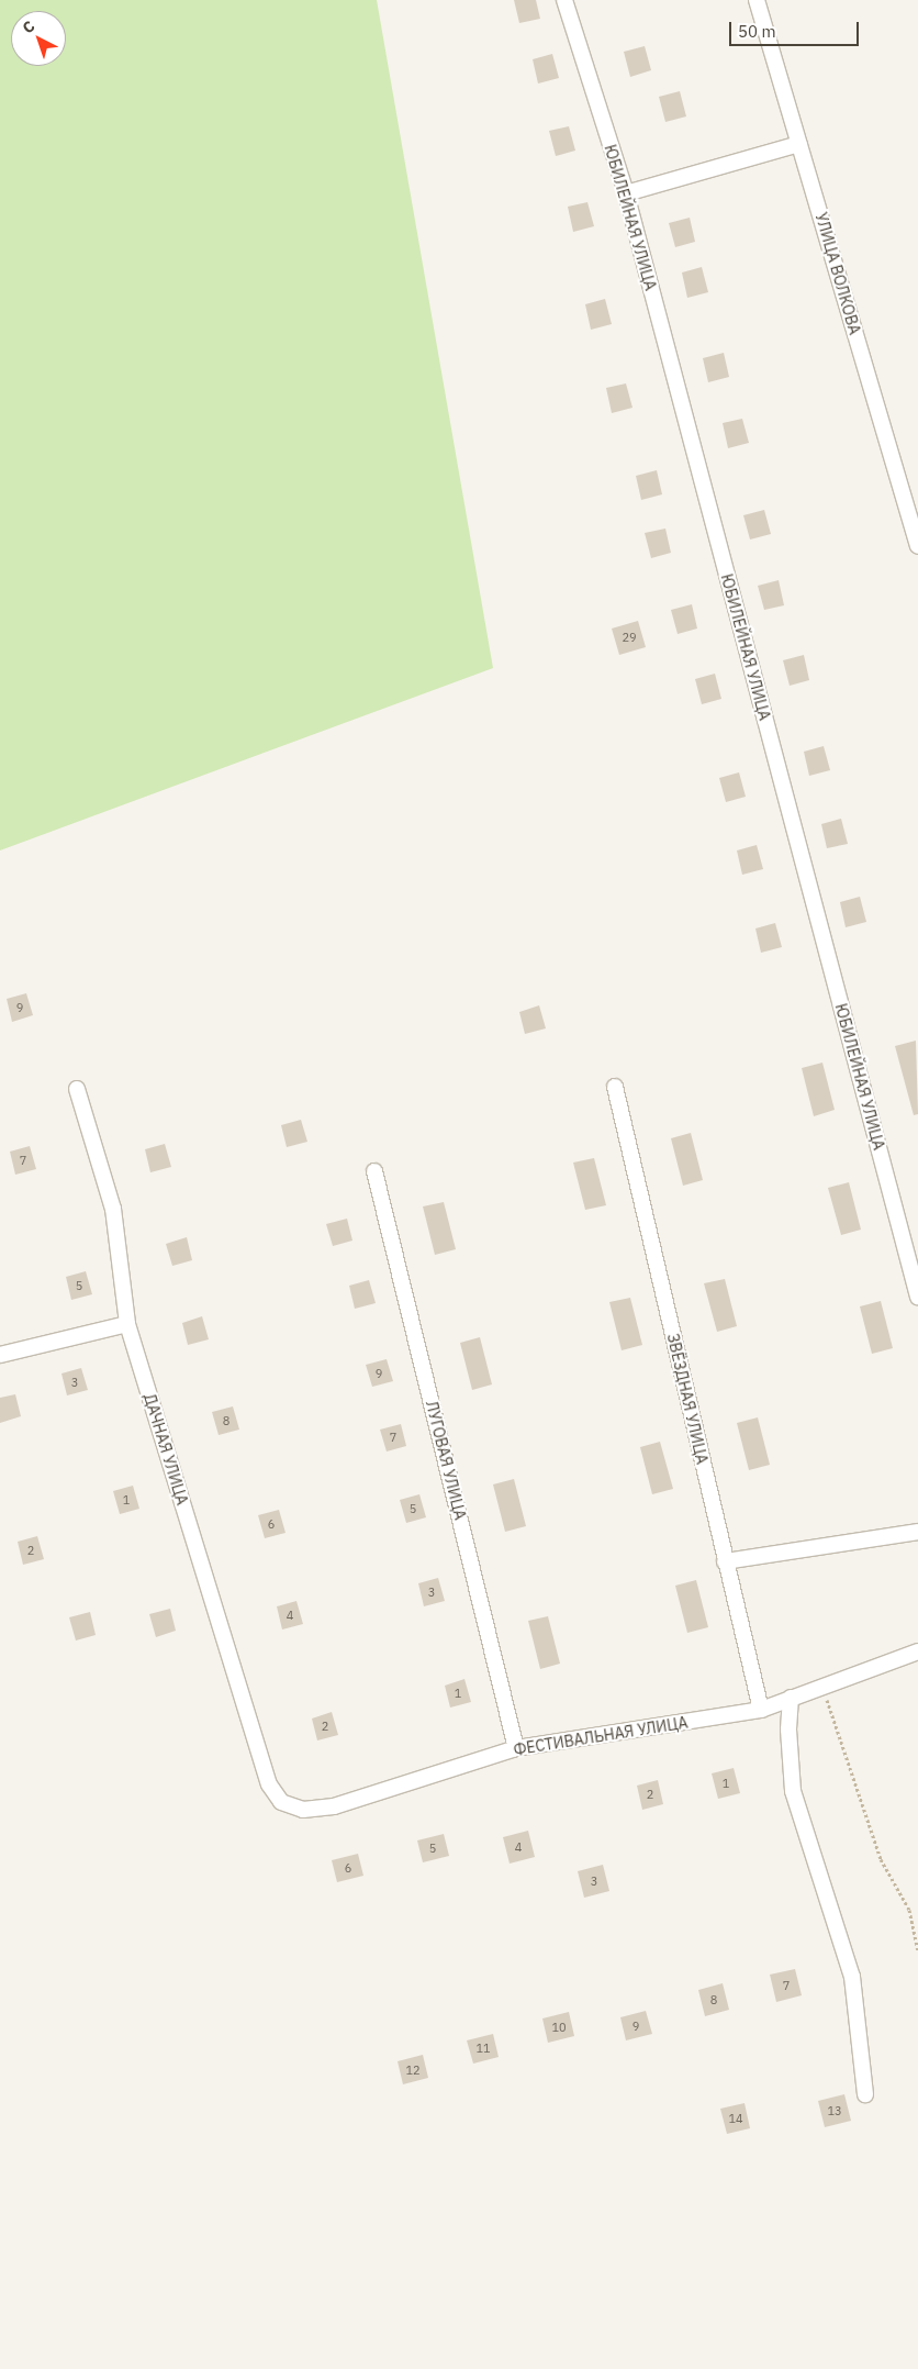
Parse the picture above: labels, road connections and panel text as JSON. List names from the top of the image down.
{
  "streets": {
    "street": [
      "ЮБИЛЕЙНАЯ УЛИЦА",
      "УЛИЦА ВОЛКОВА",
      "ЗВЁЗДНАЯ УЛИЦА",
      "ДАЧНАЯ УЛИЦА",
      "ЛУГОВАЯ УЛИЦА",
      "ФЕСТИВАЛЬНАЯ УЛИЦА"
    ]
  },
  "crossings": [
    ["ЗВЁЗДНАЯ УЛИЦА", "ФЕСТИВАЛЬНАЯ УЛИЦА"],
    ["ДАЧНАЯ УЛИЦА", "ФЕСТИВАЛЬНАЯ УЛИЦА"],
    ["ЛУГОВАЯ УЛИЦА", "ФЕСТИВАЛЬНАЯ УЛИЦА"]
  ],
  "house_numbers": [
    "29",
    "9",
    "7",
    "5",
    "9",
    "3",
    "8",
    "7",
    "1",
    "5",
    "6",
    "2",
    "3",
    "4",
    "1",
    "2",
    "1",
    "2",
    "4",
    "5",
    "6",
    "3",
    "7",
    "8",
    "9",
    "10",
    "11",
    "12",
    "13",
    "14"
  ],
  "scale_bar": "50 m",
  "north": "top left"
}
